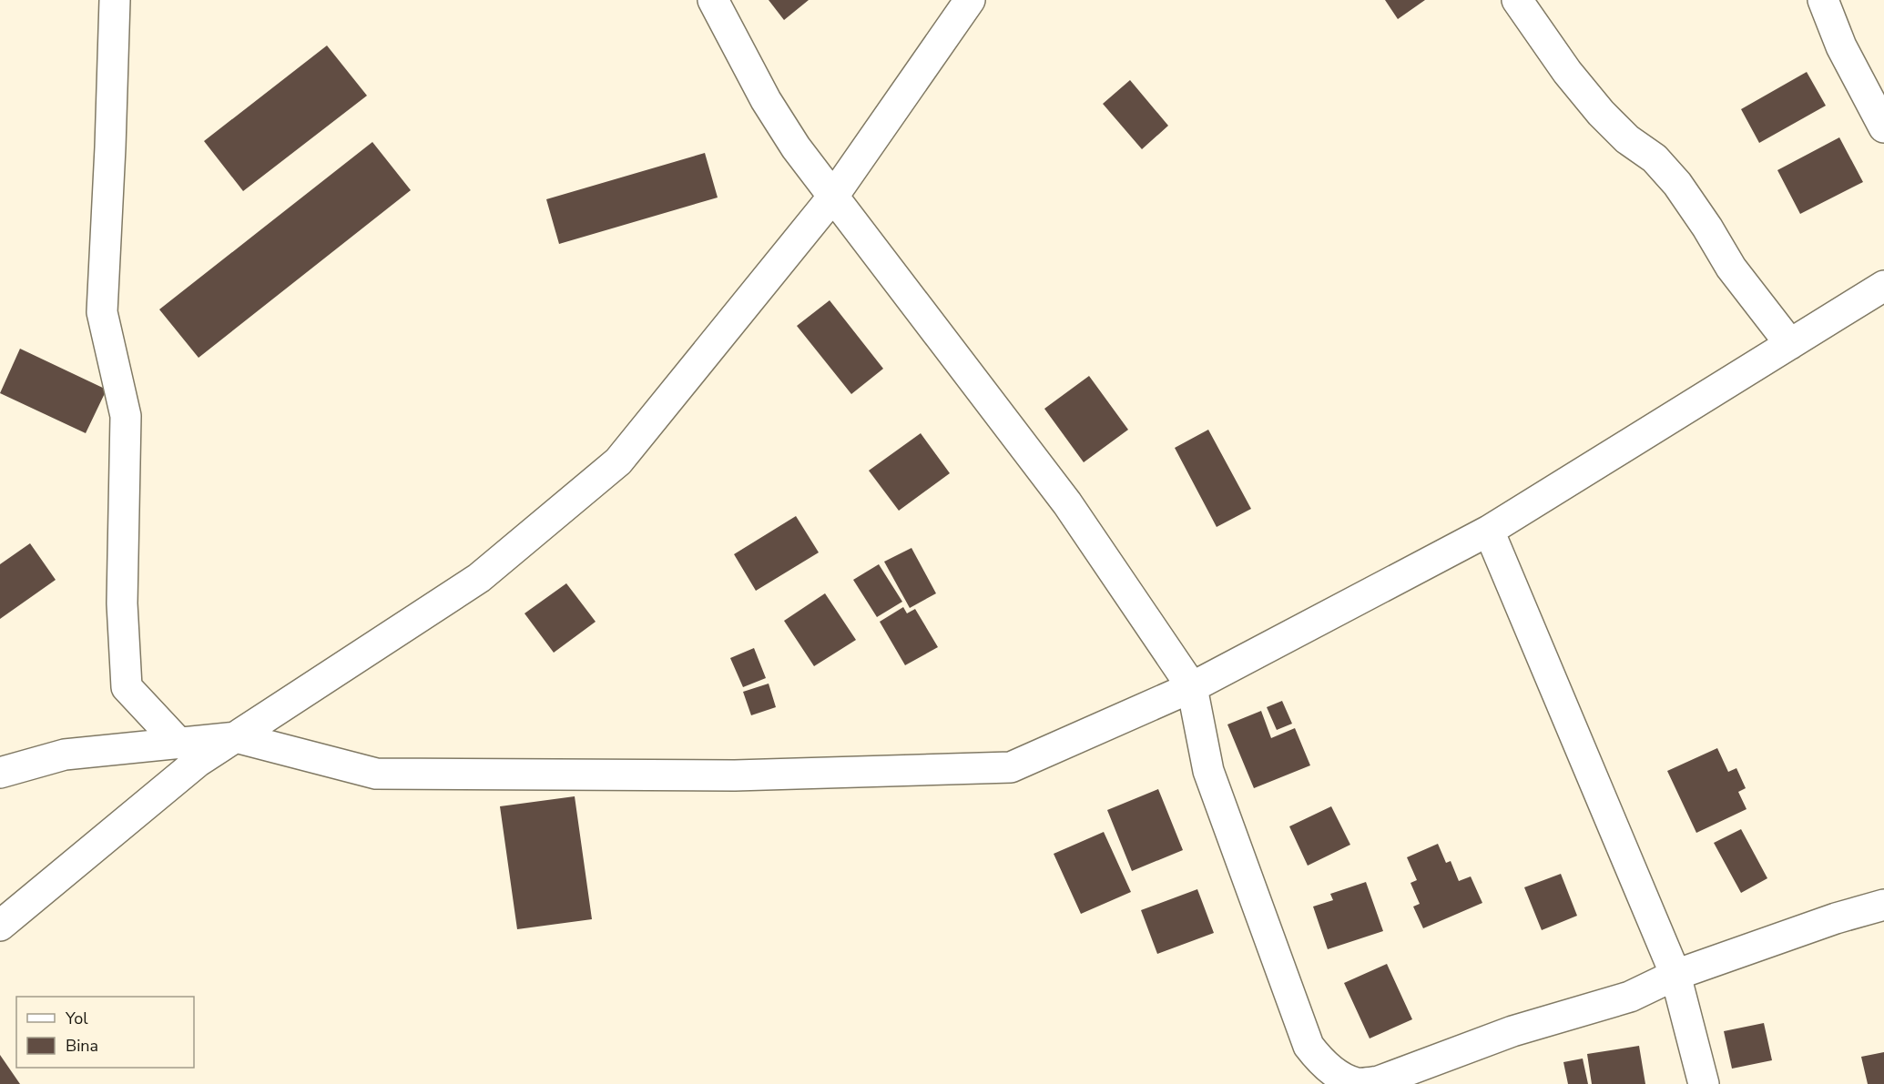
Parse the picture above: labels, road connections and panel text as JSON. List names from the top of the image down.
{
  "legend": ["Yol", "Bina"]
}
